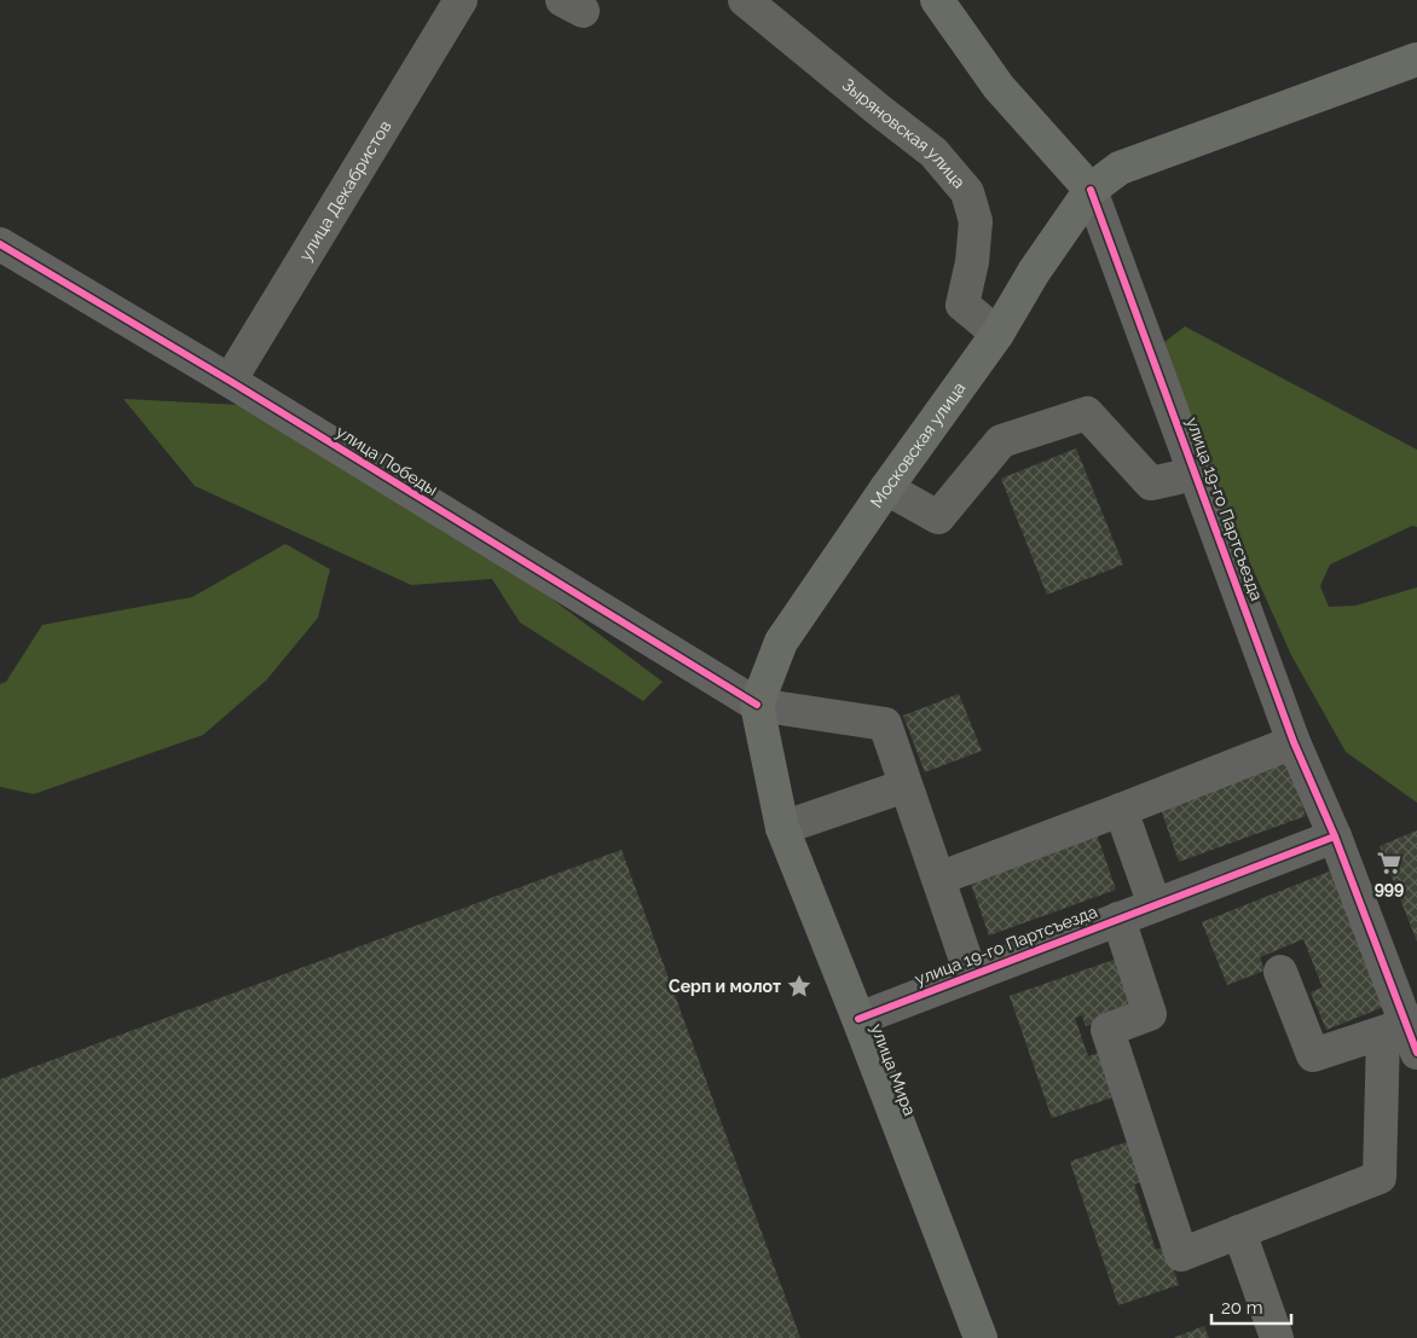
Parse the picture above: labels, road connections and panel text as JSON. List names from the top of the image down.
{
  "streets": {
    "main road": ["Московская улица", "улица Мира"],
    "street": [
      "Зыряновская улица",
      "улица Декабристов",
      "улица Победы",
      "улица 19-го Партсъезда"
    ]
  },
  "crossings": [
    ["Зыряновская улица", "Московская улица"],
    ["улица Декабристов", "улица Победы"],
    ["Московская улица", "улица Победы"],
    ["Московская улица", "улица 19-го Партсъезда"],
    ["Московская улица", "улица Мира"],
    ["улица Победы", "улица Мира"],
    ["улица 19-го Партсъезда", "улица Мира"]
  ],
  "places": {
    "supermarket": ["999"],
    "place": ["Серп и молот"]
  },
  "scale_bar": "20 m"
}
